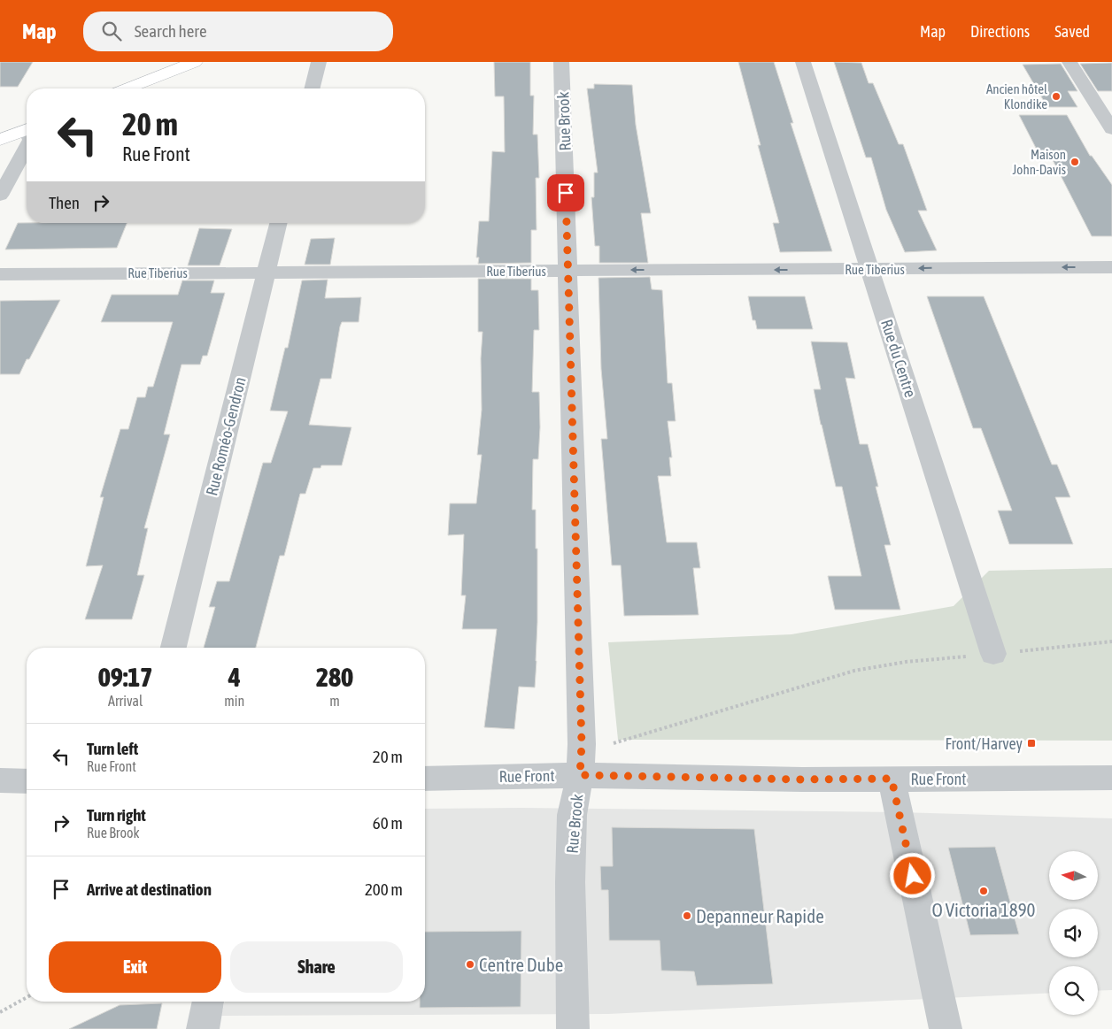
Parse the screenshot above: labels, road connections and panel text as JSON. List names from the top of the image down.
{
  "streets": {
    "street": [
      "Rue Brook",
      "Rue Tiberius",
      "Rue du Centre",
      "Rue Roméo-Gendron",
      "Rue Front"
    ]
  },
  "crossings": [
    ["Rue Brook", "Rue Tiberius"],
    ["Rue Brook", "Rue Front"],
    ["Rue Tiberius", "Rue du Centre"],
    ["Rue Tiberius", "Rue Roméo-Gendron"]
  ],
  "one_way": ["Rue Tiberius"],
  "places": {
    "other": [
      "Ancien hôtel Klondike",
      "Maison John-Davis",
      "O Victoria 1890",
      "Depanneur Rapide",
      "Centre Dube"
    ],
    "transit": ["Front/Harvey"]
  },
  "north": "left",
  "page": {
    "header": "Map",
    "search": "Search here",
    "nav": ["Map", "Directions", "Saved"],
    "turn": ["20 m", "Rue Front"],
    "then": "Then",
    "eta": [
      "09:17",
      "Arrival",
      "4",
      "min",
      "280",
      "m"
    ],
    "list": [
      {
        "name": "Turn left",
        "note": "Rue Front",
        "value": "20 m"
      },
      {
        "name": "Turn right",
        "note": "Rue Brook",
        "value": "60 m"
      },
      {
        "name": "Arrive at destination",
        "value": "200 m"
      }
    ],
    "buttons": ["Exit", "Share"]
  }
}
